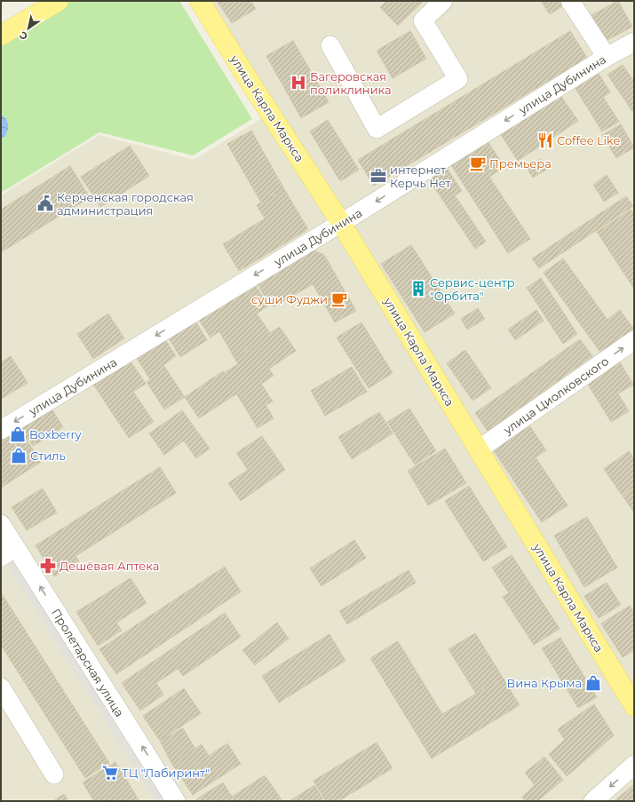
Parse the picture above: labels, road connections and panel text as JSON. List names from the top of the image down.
{
  "streets": {
    "main road": ["улица Карла Маркса"],
    "street": ["улица Дубинина", "улица Циолковского", "Пролетарская улица"]
  },
  "crossings": [
    ["улица Дубинина", "улица Карла Маркса"],
    ["улица Карла Маркса", "улица Циолковского"]
  ],
  "one_way": ["улица Дубинина", "улица Циолковского"],
  "places": {
    "hospital": ["Багеровская поликлиника"],
    "restaurant": ["Coffee Like"],
    "cafe": ["Премьера", "суши Фуджи"],
    "office": ["интернет Керчь Нет"],
    "public building": ["Керченская городская администрация"],
    "building": ["Сервис-центр \"Орбита\""],
    "shop": ["Boxberry", "Стиль", "Вина Крыма"],
    "pharmacy": ["Дешёвая Аптека"],
    "supermarket": ["ТЦ \"Лабиринт\""]
  },
  "north": "bottom left"
}
